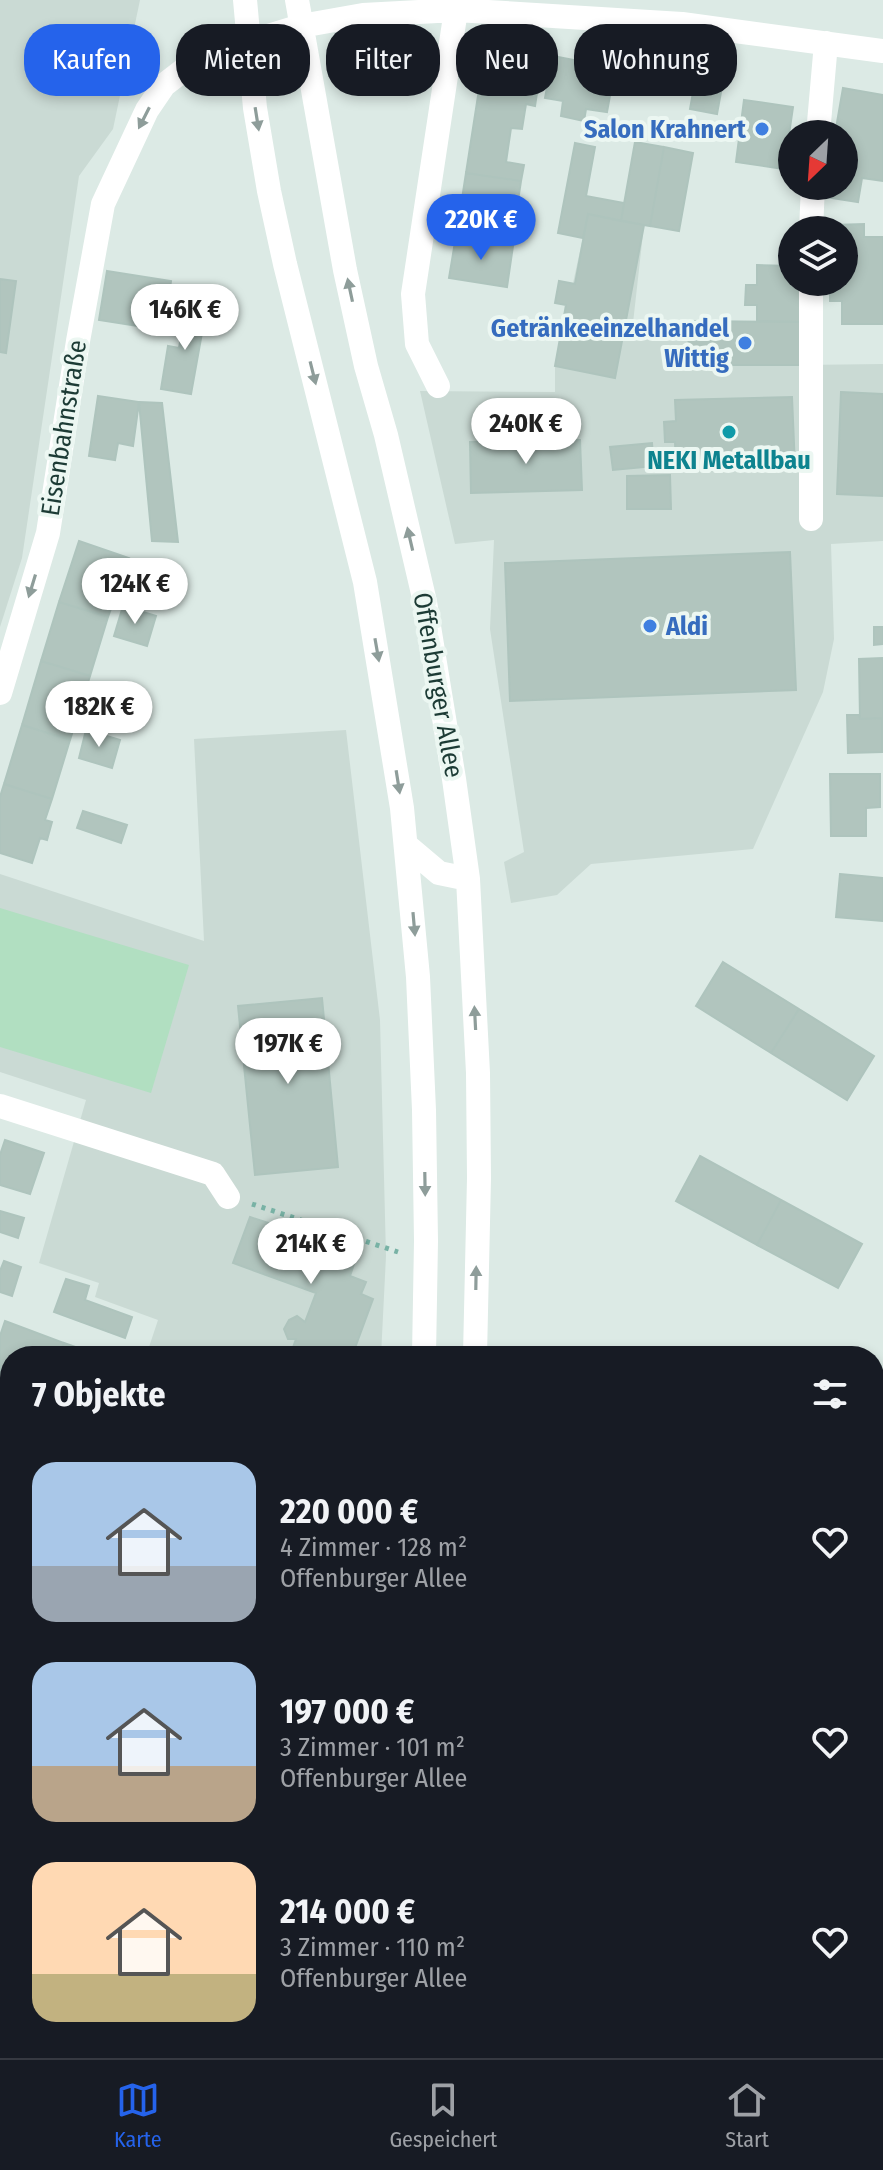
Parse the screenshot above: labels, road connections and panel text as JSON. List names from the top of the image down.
{
  "streets": {
    "street": ["Eisenbahnstraße", "Offenburger Allee"]
  },
  "one_way": ["Eisenbahnstraße"],
  "places": [
    "Salon Krahnert",
    "Getränkeeinzelhandel Wittig",
    "NEKI Metallbau",
    "Aldi"
  ],
  "north": "bottom left",
  "page": {
    "chip": [
      "Kaufen",
      "Mieten",
      "Filter",
      "Neu",
      "Wohnung"
    ],
    "price": [
      "220K €",
      "146K €",
      "240K €",
      "124K €",
      "182K €",
      "197K €",
      "214K €"
    ],
    "heading": "7 Objekte",
    "list": [
      {
        "name": "220 000 €",
        "note": "4 Zimmer · 128 m² · Offenburger Allee"
      },
      {
        "name": "197 000 €",
        "note": "3 Zimmer · 101 m² · Offenburger Allee"
      },
      {
        "name": "214 000 €",
        "note": "3 Zimmer · 110 m² · Offenburger Allee"
      }
    ],
    "tabs": ["Karte", "Gespeichert", "Start"]
  }
}
